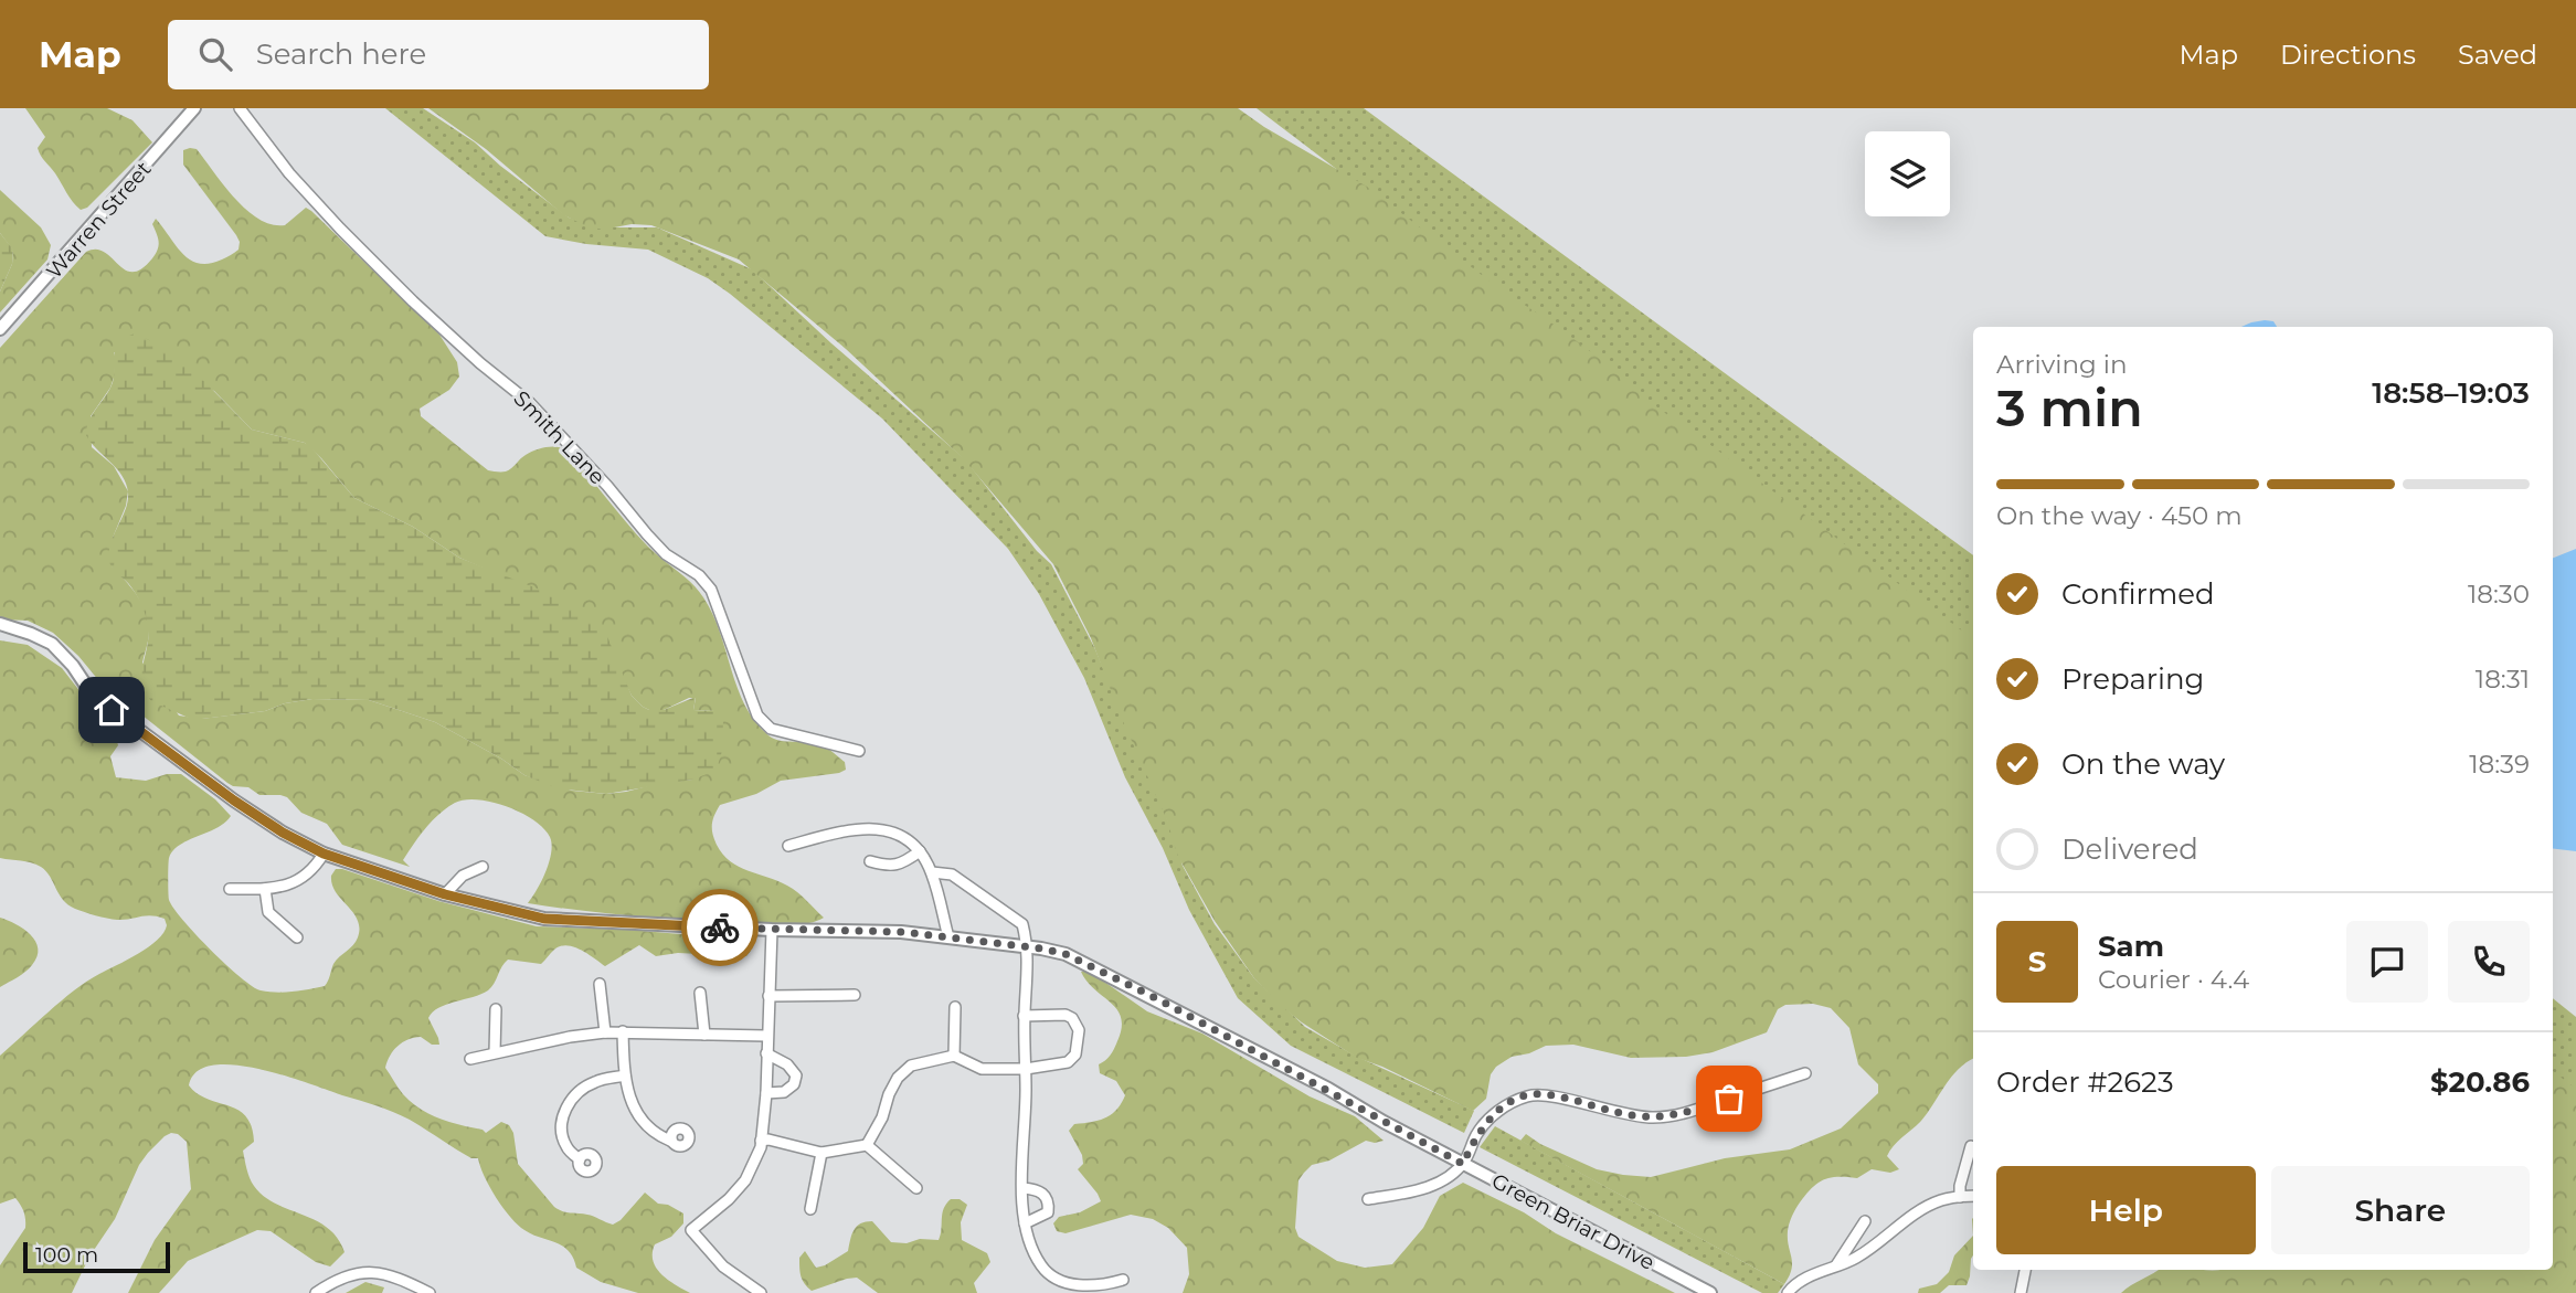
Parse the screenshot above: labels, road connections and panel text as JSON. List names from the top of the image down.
{
  "streets": {
    "street": ["Warren Street", "Smith Lane", "Green Briar Drive"]
  },
  "scale_bar": "100 m",
  "page": {
    "header": "Map",
    "search": "Search here",
    "nav": ["Map", "Directions", "Saved"],
    "heading": ["3 min", "Arriving in", "18:58–19:03"],
    "panel": [
      "Sam",
      "Courier · 4.4",
      "Order #2623",
      "$20.86"
    ],
    "bar": "On the way · 450 m",
    "list": [
      ["Confirmed", "18:30"],
      ["Preparing", "18:31"],
      ["On the way", "18:39"],
      "Delivered"
    ],
    "round": "S",
    "buttons": ["Help", "Share"],
    "scale": "100 m"
  }
}
